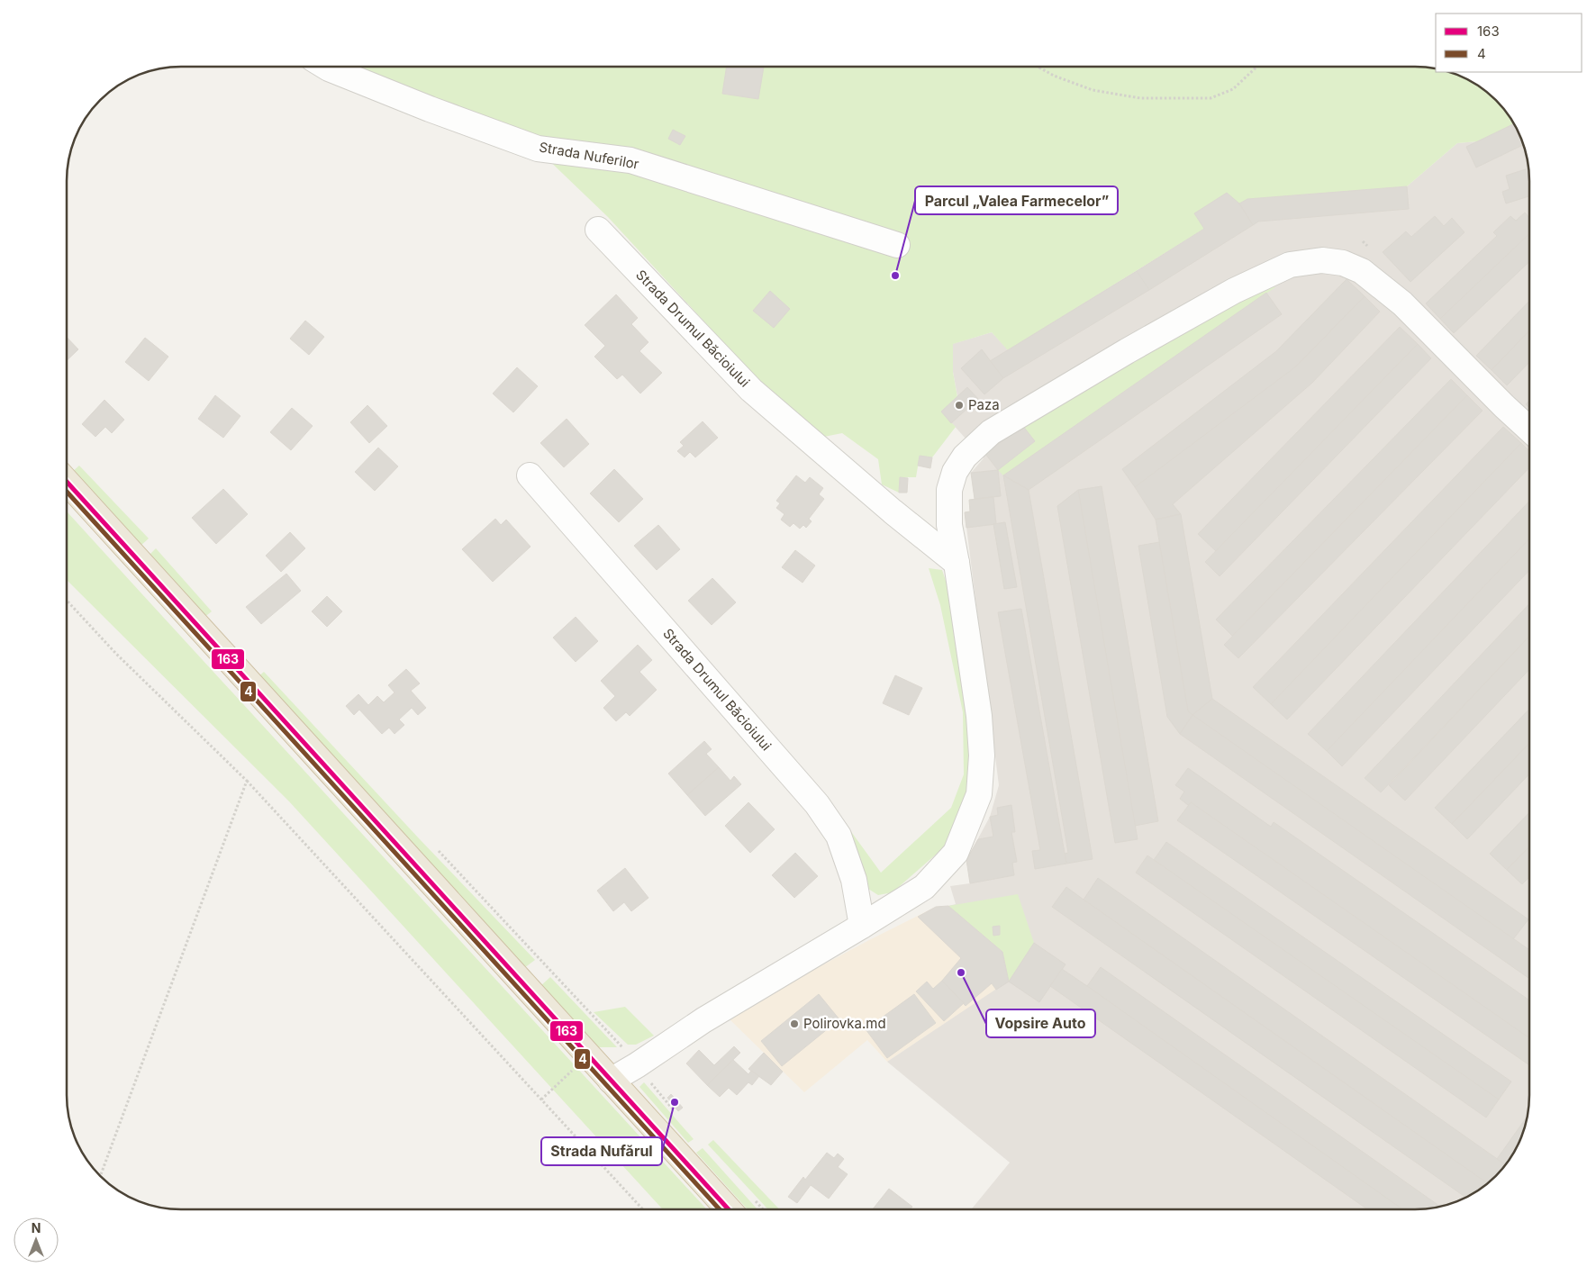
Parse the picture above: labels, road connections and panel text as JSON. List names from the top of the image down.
{
  "streets": {
    "street": ["Strada Nuferilor", "Strada Drumul Băcioiului"]
  },
  "places": [
    "Parcul „Valea Farmecelor”",
    "Paza",
    "Vopsire Auto",
    "Polirovka.md",
    "Strada Nufărul"
  ],
  "lines": ["transit line 163", "transit line 4"],
  "legend": ["163", "4"],
  "north": "top"
}
